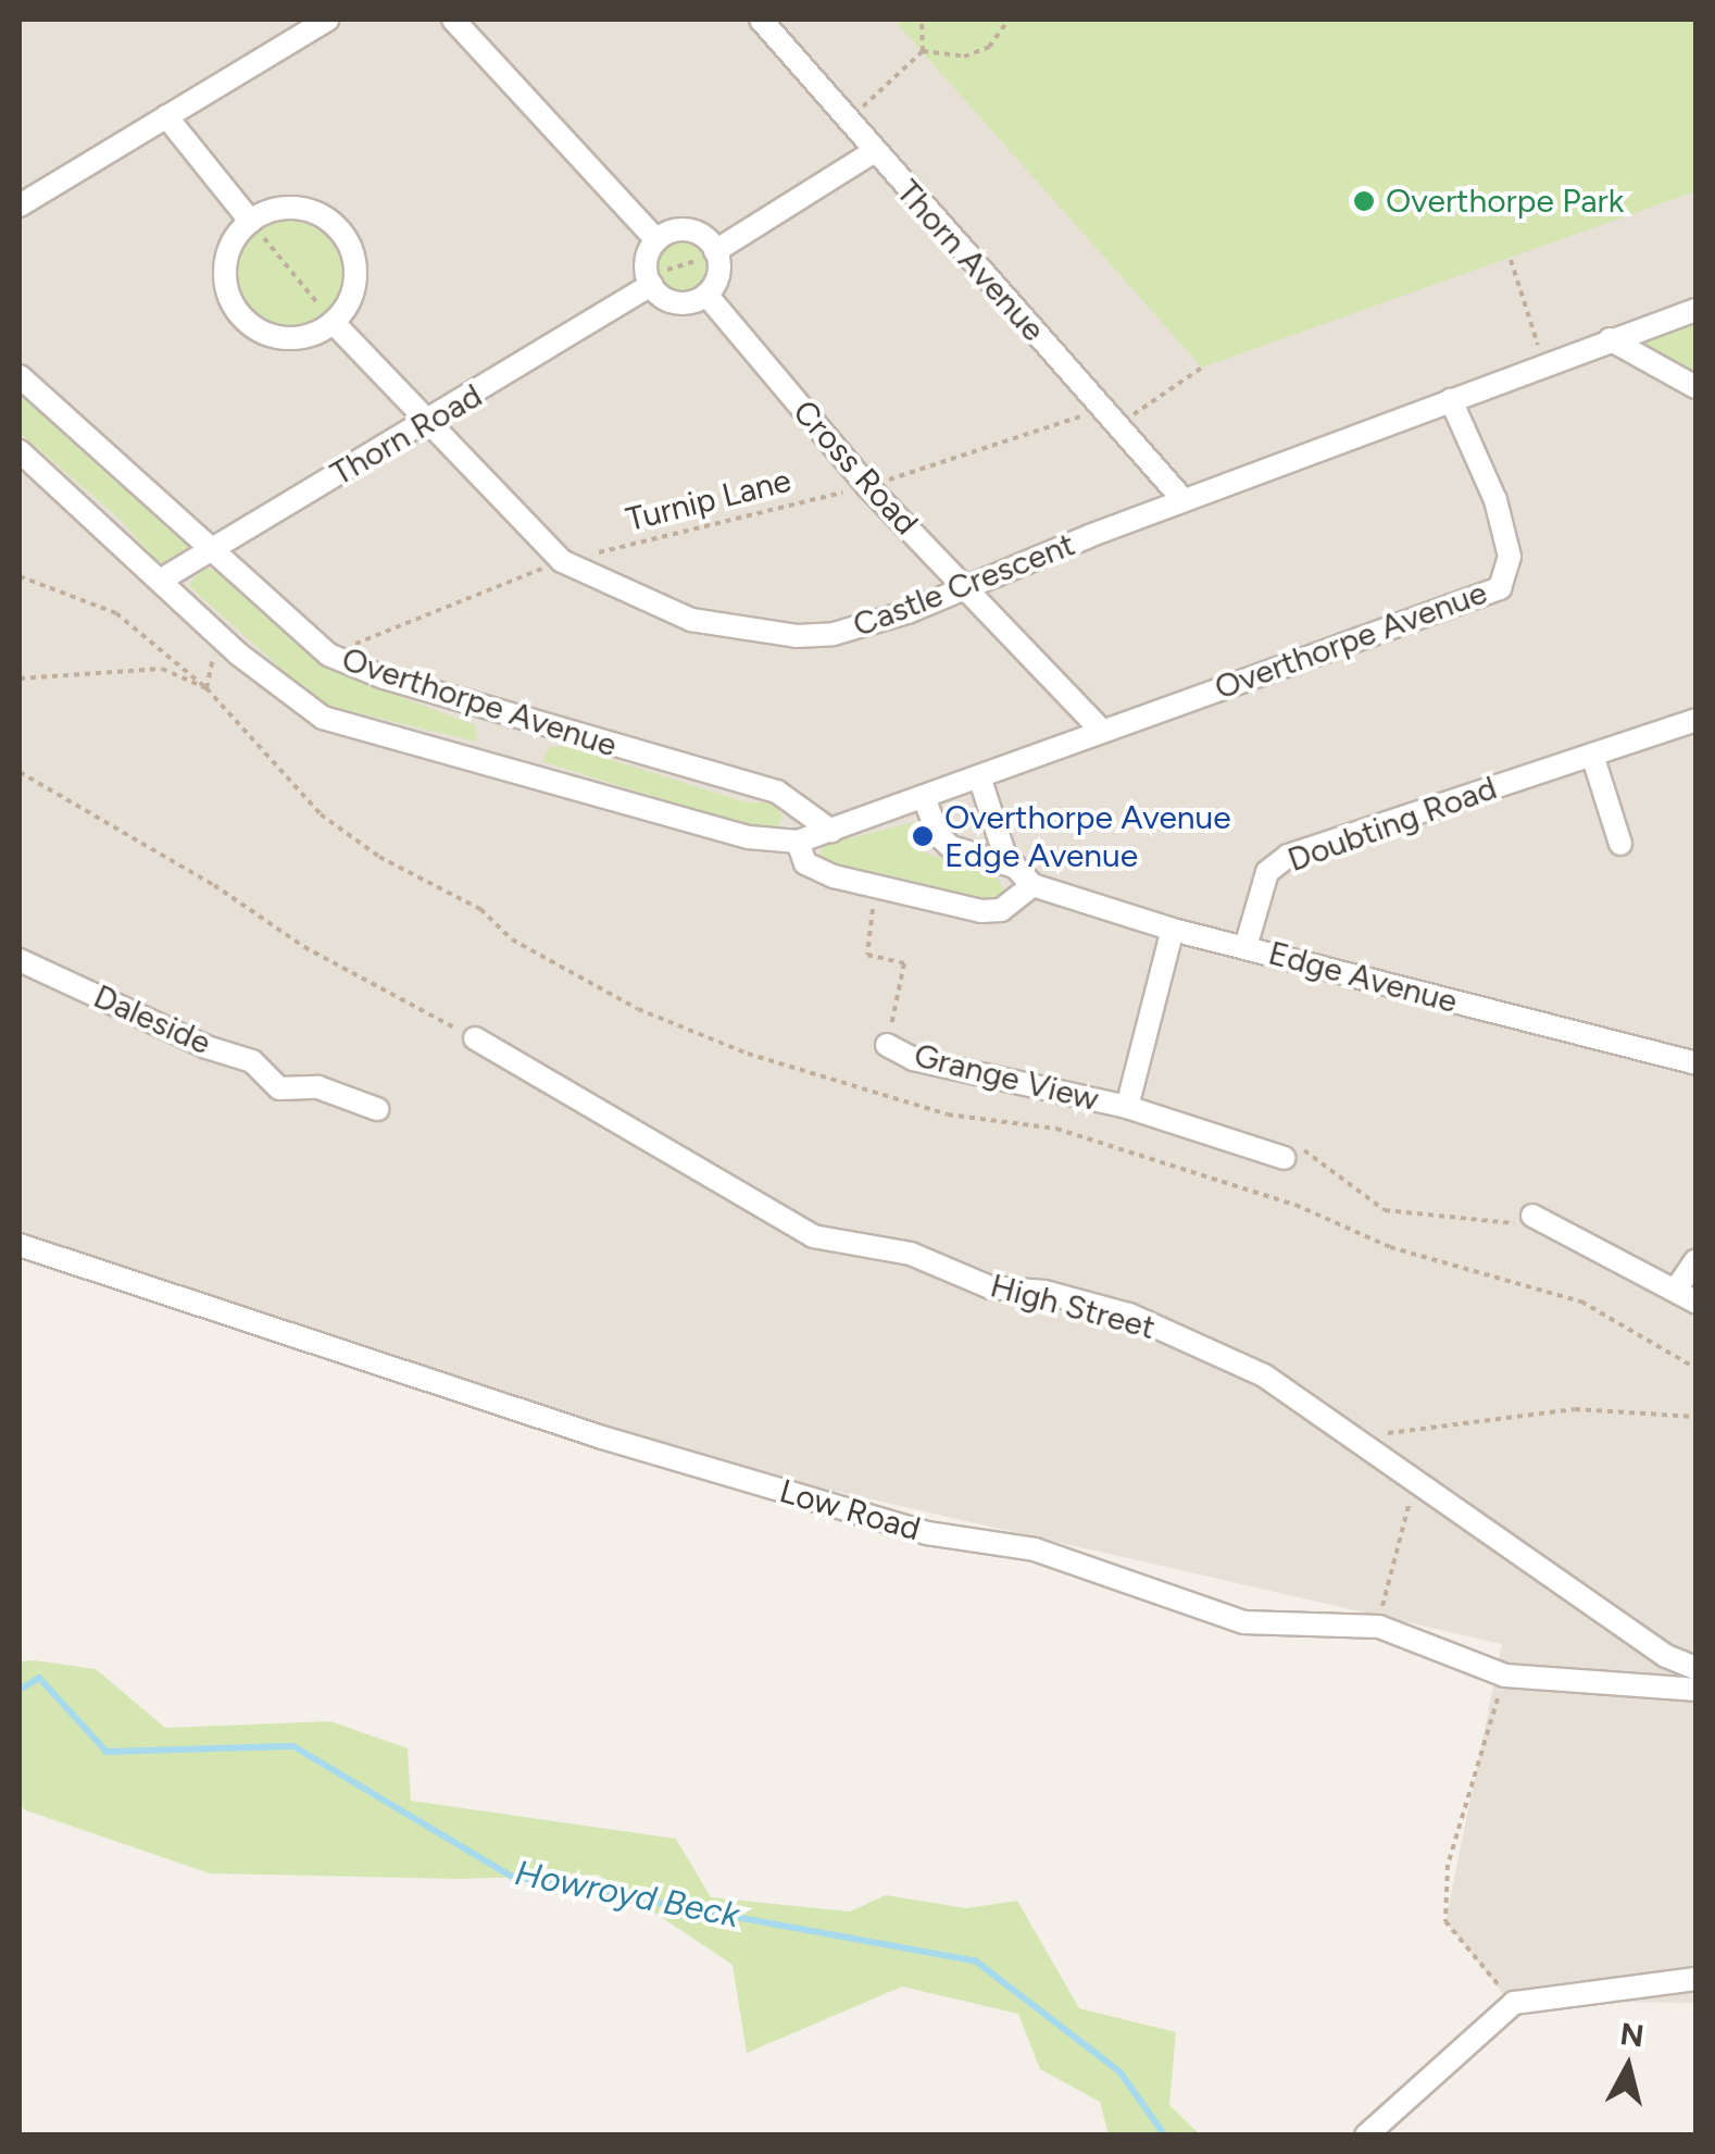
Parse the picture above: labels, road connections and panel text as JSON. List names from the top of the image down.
{
  "streets": {
    "street": [
      "Thorn Avenue",
      "Thorn Road",
      "Cross Road",
      "Castle Crescent",
      "Overthorpe Avenue",
      "Doubting Road",
      "Edge Avenue",
      "Daleside",
      "Grange View",
      "High Street",
      "Low Road"
    ],
    "path": ["Turnip Lane"]
  },
  "crossings": [
    ["Thorn Avenue", "Turnip Lane"],
    ["Thorn Avenue", "Castle Crescent"],
    ["Thorn Road", "Castle Crescent"],
    ["Thorn Road", "Overthorpe Avenue"],
    ["Cross Road", "Turnip Lane"],
    ["Cross Road", "Castle Crescent"],
    ["Cross Road", "Overthorpe Avenue"],
    ["Turnip Lane", "Castle Crescent"],
    ["Turnip Lane", "Overthorpe Avenue"],
    ["Castle Crescent", "Overthorpe Avenue"],
    ["Overthorpe Avenue", "Edge Avenue"],
    ["Doubting Road", "Edge Avenue"],
    ["Edge Avenue", "Grange View"]
  ],
  "water": ["Howroyd Beck"],
  "places": ["Overthorpe Park", "Overthorpe Avenue Edge Avenue"],
  "north": "top"
}
